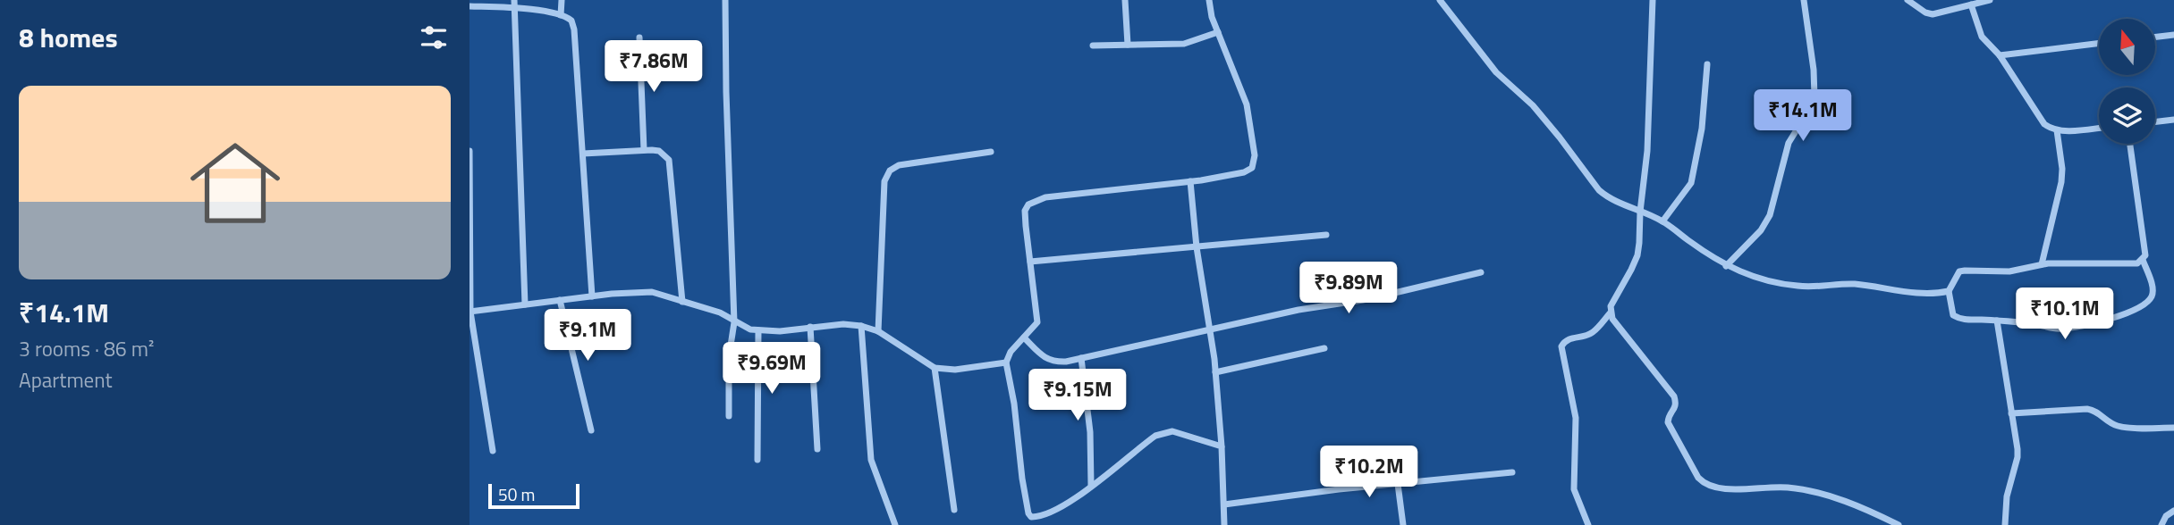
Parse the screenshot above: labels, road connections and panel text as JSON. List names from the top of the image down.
{
  "scale_bar": "50 m",
  "north": "top",
  "page": {
    "heading": "8 homes",
    "price": [
      "₹7.86M",
      "₹14.1M",
      "₹9.89M",
      "₹10.1M",
      "₹9.1M",
      "₹9.69M",
      "₹9.15M",
      "₹10.2M"
    ],
    "list": [
      {
        "name": "₹14.1M",
        "note": "3 rooms · 86 m² · Apartment"
      }
    ],
    "scale": "50 m"
  }
}
